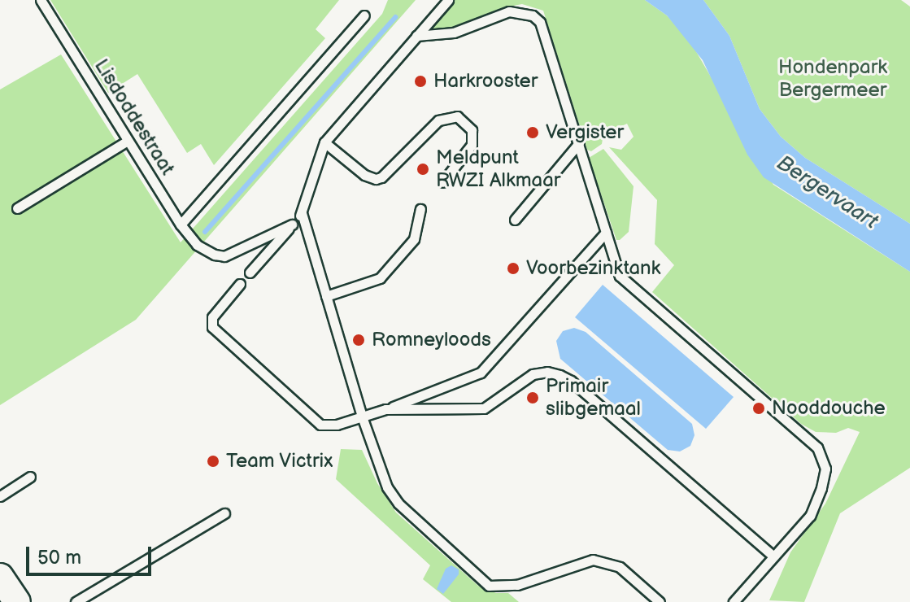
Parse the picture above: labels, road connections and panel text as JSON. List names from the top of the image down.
{
  "streets": {
    "lane": ["Lisdoddestraat"]
  },
  "water": ["Bergervaart"],
  "parks": ["Hondenpark Bergermeer"],
  "places": [
    "Harkrooster",
    "Vergister",
    "Meldpunt RWZI Alkmaar",
    "Voorbezinktank",
    "Romneyloods",
    "Primair slibgemaal",
    "Nooddouche",
    "Team Victrix"
  ],
  "scale_bar": "50 m"
}
